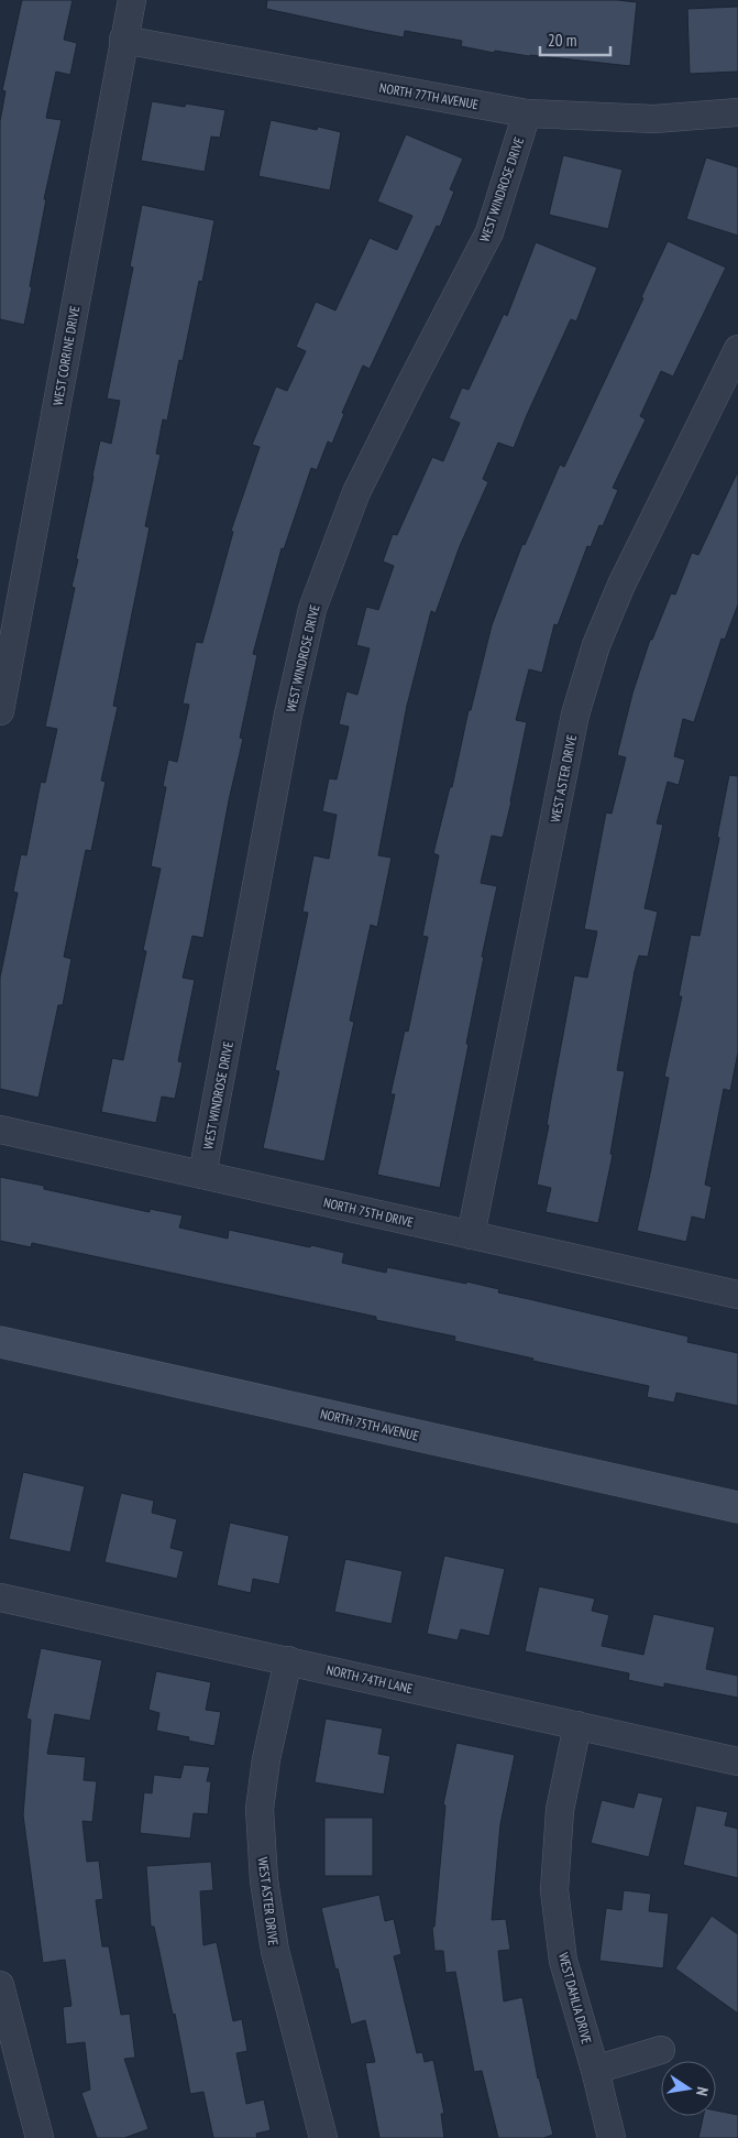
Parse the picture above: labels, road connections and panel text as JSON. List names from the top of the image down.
{
  "streets": {
    "main road": ["NORTH 75TH AVENUE"],
    "street": [
      "NORTH 77TH AVENUE",
      "WEST WINDROSE DRIVE",
      "WEST CORRINE DRIVE",
      "WEST ASTER DRIVE",
      "NORTH 75TH DRIVE",
      "NORTH 74TH LANE",
      "WEST DAHLIA DRIVE"
    ]
  },
  "crossings": [
    ["NORTH 77TH AVENUE", "WEST WINDROSE DRIVE"],
    ["NORTH 77TH AVENUE", "WEST CORRINE DRIVE"],
    ["WEST WINDROSE DRIVE", "NORTH 75TH DRIVE"],
    ["WEST ASTER DRIVE", "NORTH 75TH DRIVE"],
    ["WEST ASTER DRIVE", "NORTH 74TH LANE"],
    ["NORTH 74TH LANE", "WEST DAHLIA DRIVE"]
  ],
  "scale_bar": "20 m",
  "north": "right"
}
